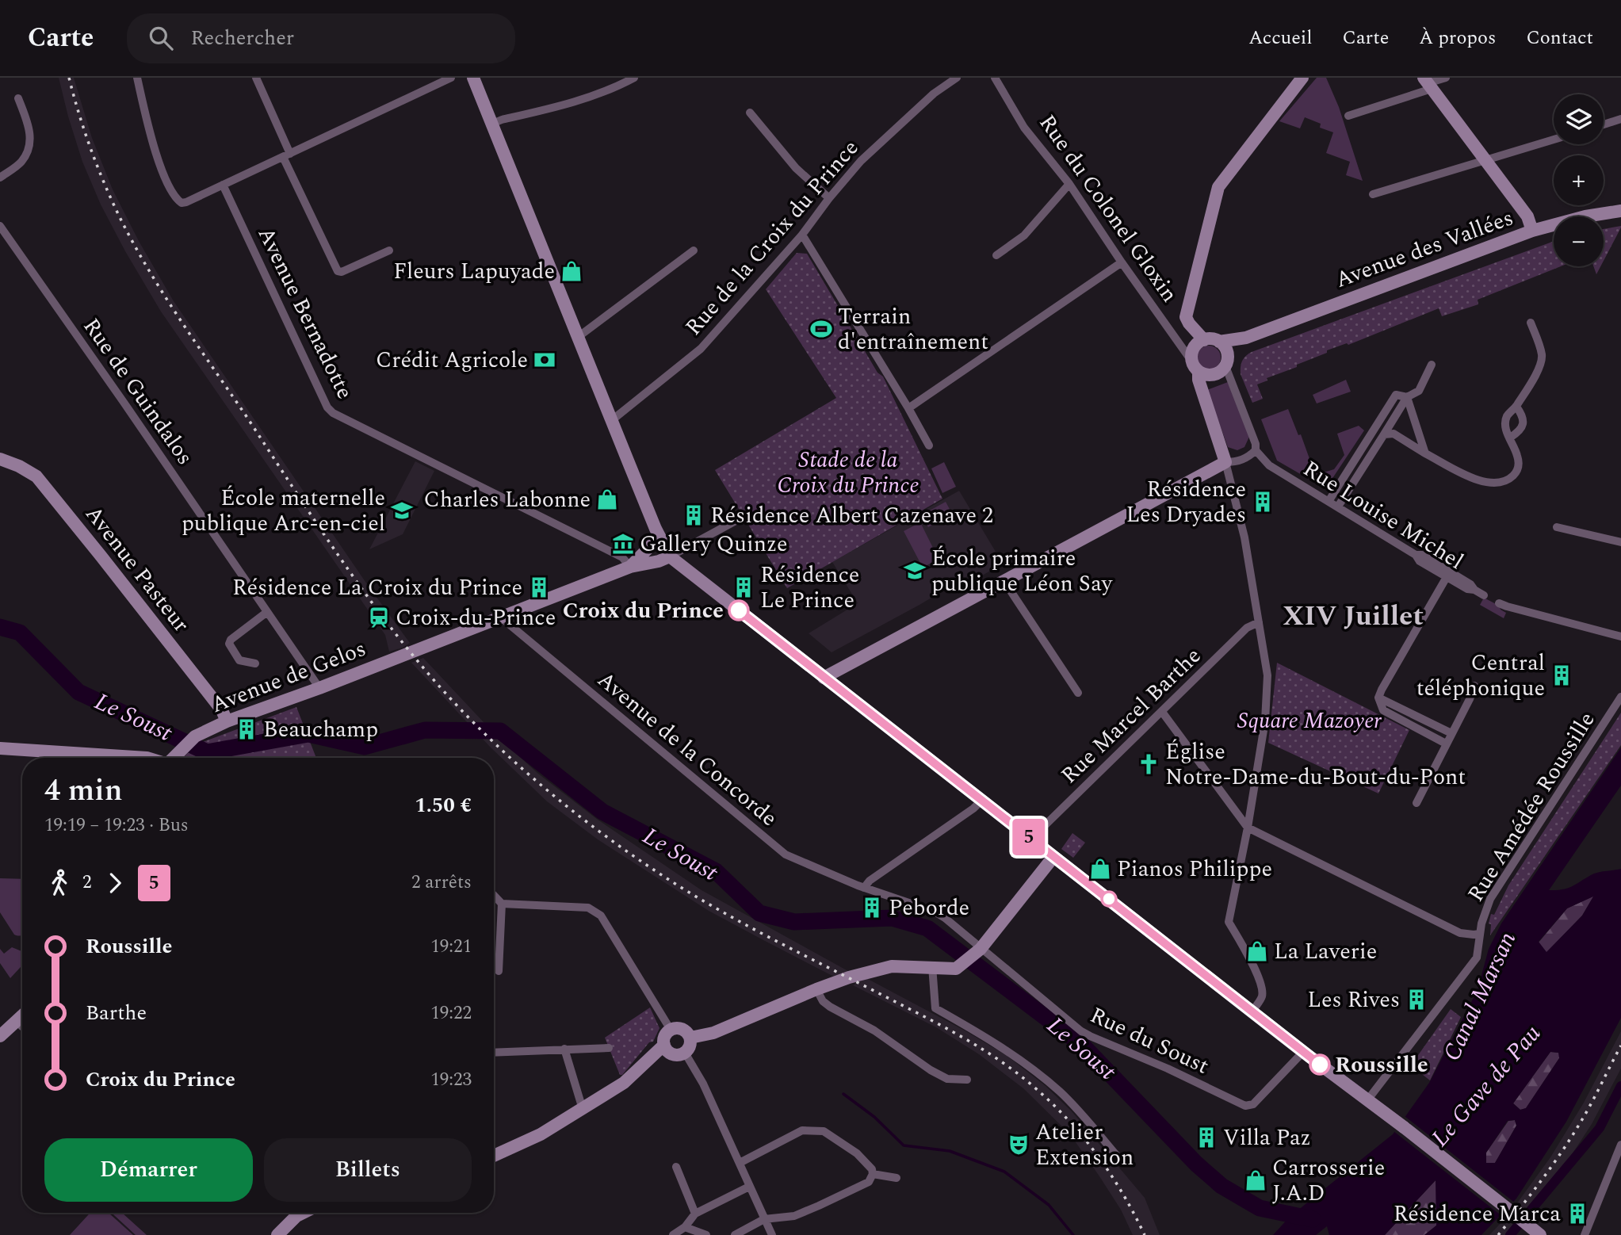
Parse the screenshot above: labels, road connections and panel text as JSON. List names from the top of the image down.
{
  "streets": {
    "street": [
      "Rue du Colonel Gloxin",
      "Rue de la Croix du Prince",
      "Avenue des Vallées",
      "Avenue Bernadotte",
      "Rue de Guindalos",
      "Rue Louise Michel",
      "Avenue Pasteur",
      "Avenue de Gelos",
      "Rue Marcel Barthe",
      "Avenue de la Concorde",
      "Rue Amédée Roussille",
      "Rue du Soust"
    ]
  },
  "crossings": [
    ["Rue du Colonel Gloxin", "Avenue des Vallées"],
    ["Avenue Bernadotte", "Avenue de Gelos"],
    ["Rue de Guindalos", "Avenue de Gelos"],
    ["Avenue Pasteur", "Avenue de Gelos"],
    ["Avenue de Gelos", "Avenue de la Concorde"],
    ["Avenue de la Concorde", "Rue du Soust"]
  ],
  "districts": ["XIV Juillet"],
  "water": ["Le Soust", "Canal Marsan", "Le Gave de Pau"],
  "parks": ["Stade de la Croix du Prince", "Square Mazoyer"],
  "places": {
    "shop": [
      "Fleurs Lapuyade",
      "Charles Labonne",
      "Pianos Philippe",
      "La Laverie",
      "Carrosserie J.A.D"
    ],
    "sports": ["Terrain d'entraînement"],
    "bank": ["Crédit Agricole"],
    "building": [
      "Résidence Les Dryades",
      "Résidence Albert Cazenave 2",
      "Résidence La Croix du Prince",
      "Résidence Le Prince",
      "Central téléphonique",
      "Beauchamp",
      "Peborde",
      "Les Rives",
      "Villa Paz",
      "Résidence Marca"
    ],
    "school or university": ["École maternelle publique Arc-en-ciel", "École primaire publique Léon Say"],
    "museum": ["Gallery Quinze"],
    "other": ["Croix du Prince", "Roussille"],
    "station": ["Croix-du-Prince"],
    "church": ["Église Notre-Dame-du-Bout-du-Pont"],
    "theatre": ["Atelier Extension"]
  },
  "lines": ["bus line 5"],
  "page": {
    "header": "Carte",
    "search": "Rechercher",
    "nav": [
      "Accueil",
      "Carte",
      "À propos",
      "Contact"
    ],
    "on_map": "5",
    "map_buttons": ["+", "−"],
    "heading": ["4 min", "19:19 – 19:23 · Bus", "1.50 €"],
    "legs": ["2", "5", "2 arrêts"],
    "list": [
      {
        "name": "Roussille",
        "value": "19:21"
      },
      {
        "name": "Barthe",
        "value": "19:22"
      },
      {
        "name": "Croix du Prince",
        "value": "19:23"
      }
    ],
    "buttons": ["Démarrer", "Billets"]
  }
}
